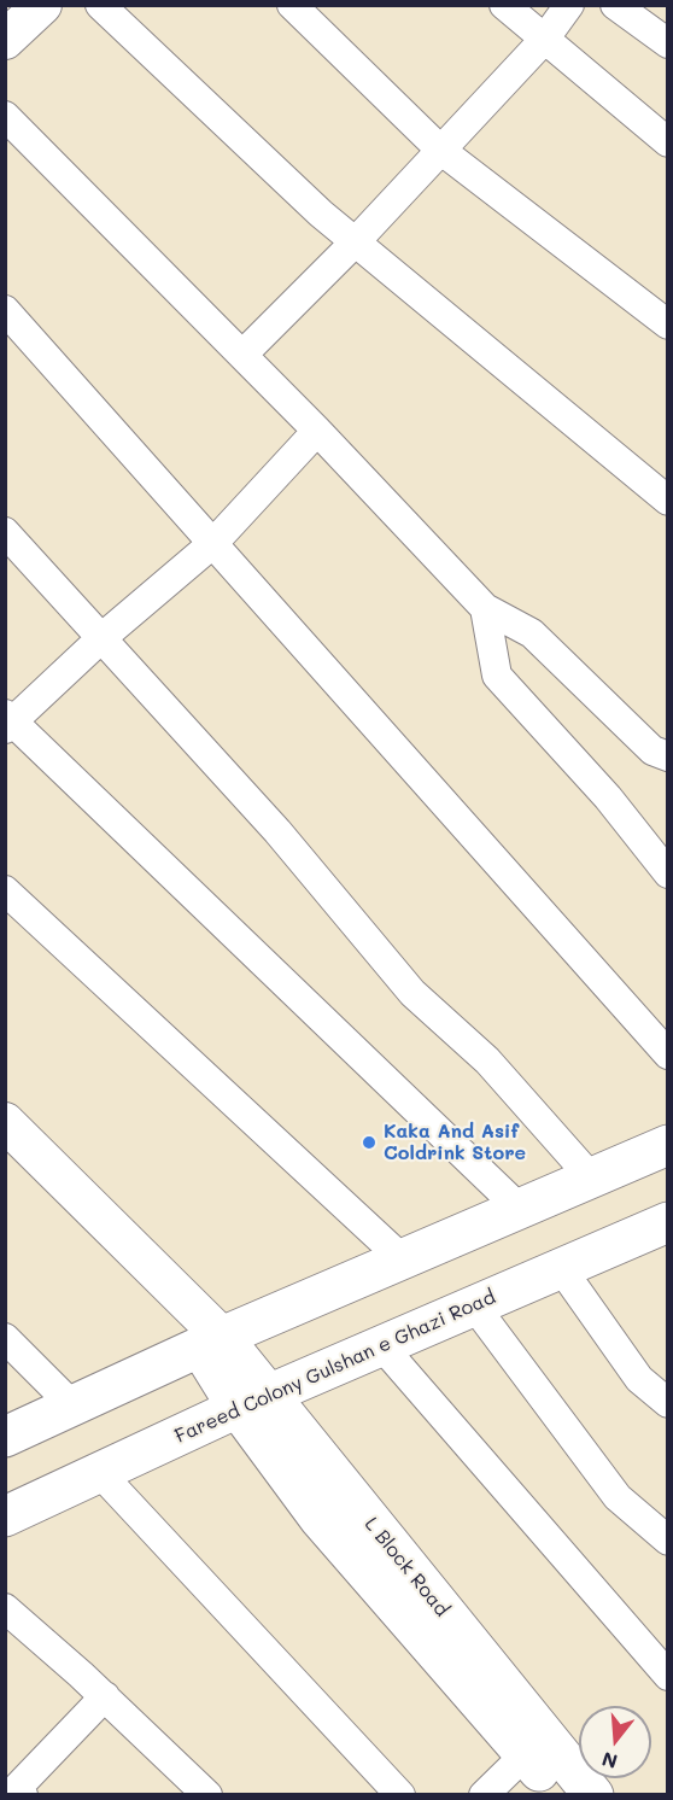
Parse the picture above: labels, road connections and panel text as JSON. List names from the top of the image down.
{
  "streets": {
    "main road": ["Fareed Colony Gulshan e Ghazi Road", "L Block Road"]
  },
  "crossings": [
    ["Fareed Colony Gulshan e Ghazi Road", "L Block Road"]
  ],
  "places": ["Kaka And Asif Coldrink Store"],
  "north": "bottom"
}
